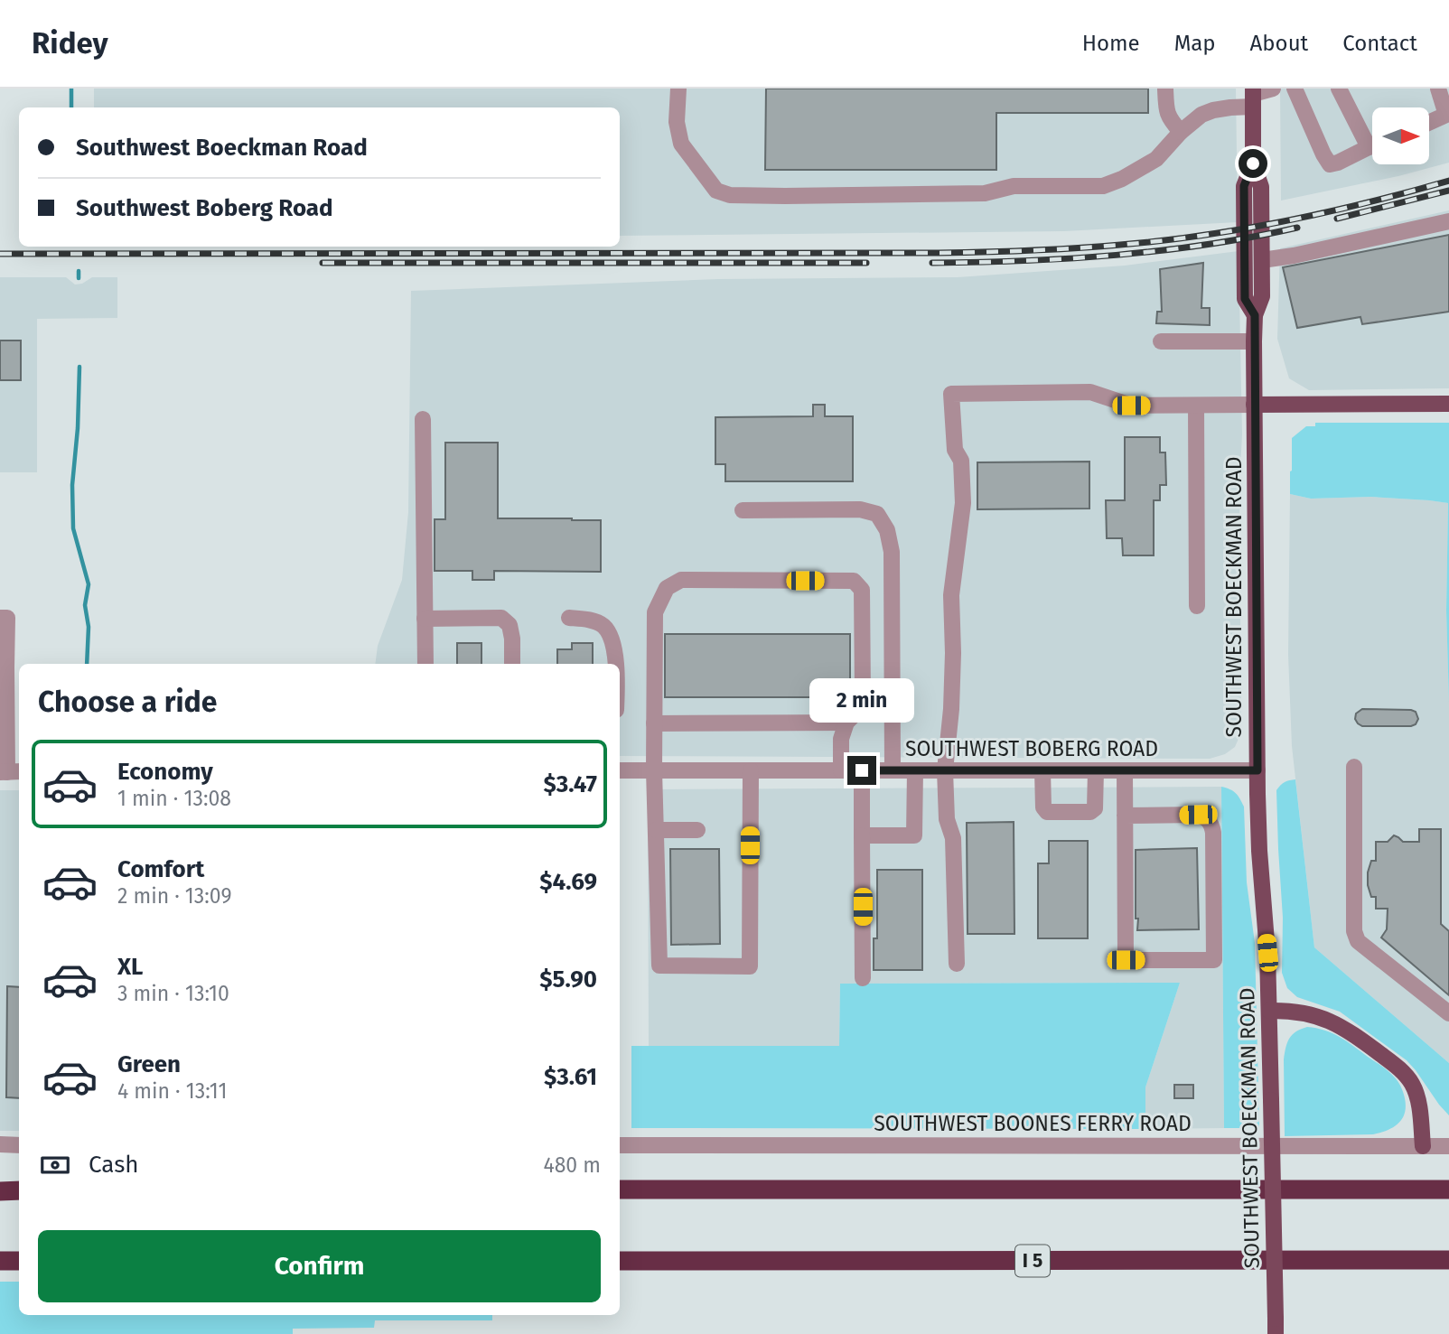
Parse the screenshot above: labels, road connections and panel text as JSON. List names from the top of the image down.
{
  "streets": {
    "highway": ["I 5"],
    "main road": ["SOUTHWEST BOECKMAN ROAD"],
    "street": ["SOUTHWEST BOBERG ROAD", "SOUTHWEST BOONES FERRY ROAD"]
  },
  "crossings": [
    ["SOUTHWEST BOECKMAN ROAD", "SOUTHWEST BOBERG ROAD"]
  ],
  "north": "right",
  "page": {
    "header": "Ridey",
    "nav": [
      "Home",
      "Map",
      "About",
      "Contact"
    ],
    "banner": ["Southwest Boeckman Road", "Southwest Boberg Road"],
    "heading": "Choose a ride",
    "bubble": "2 min",
    "list": [
      {
        "name": "Economy",
        "note": "1 min · 13:08",
        "value": "$3.47"
      },
      {
        "name": "Comfort",
        "note": "2 min · 13:09",
        "value": "$4.69"
      },
      {
        "name": "XL",
        "note": "3 min · 13:10",
        "value": "$5.90"
      },
      {
        "name": "Green",
        "note": "4 min · 13:11",
        "value": "$3.61"
      }
    ],
    "pay": ["Cash", "480 m"],
    "buttons": "Confirm"
  }
}
